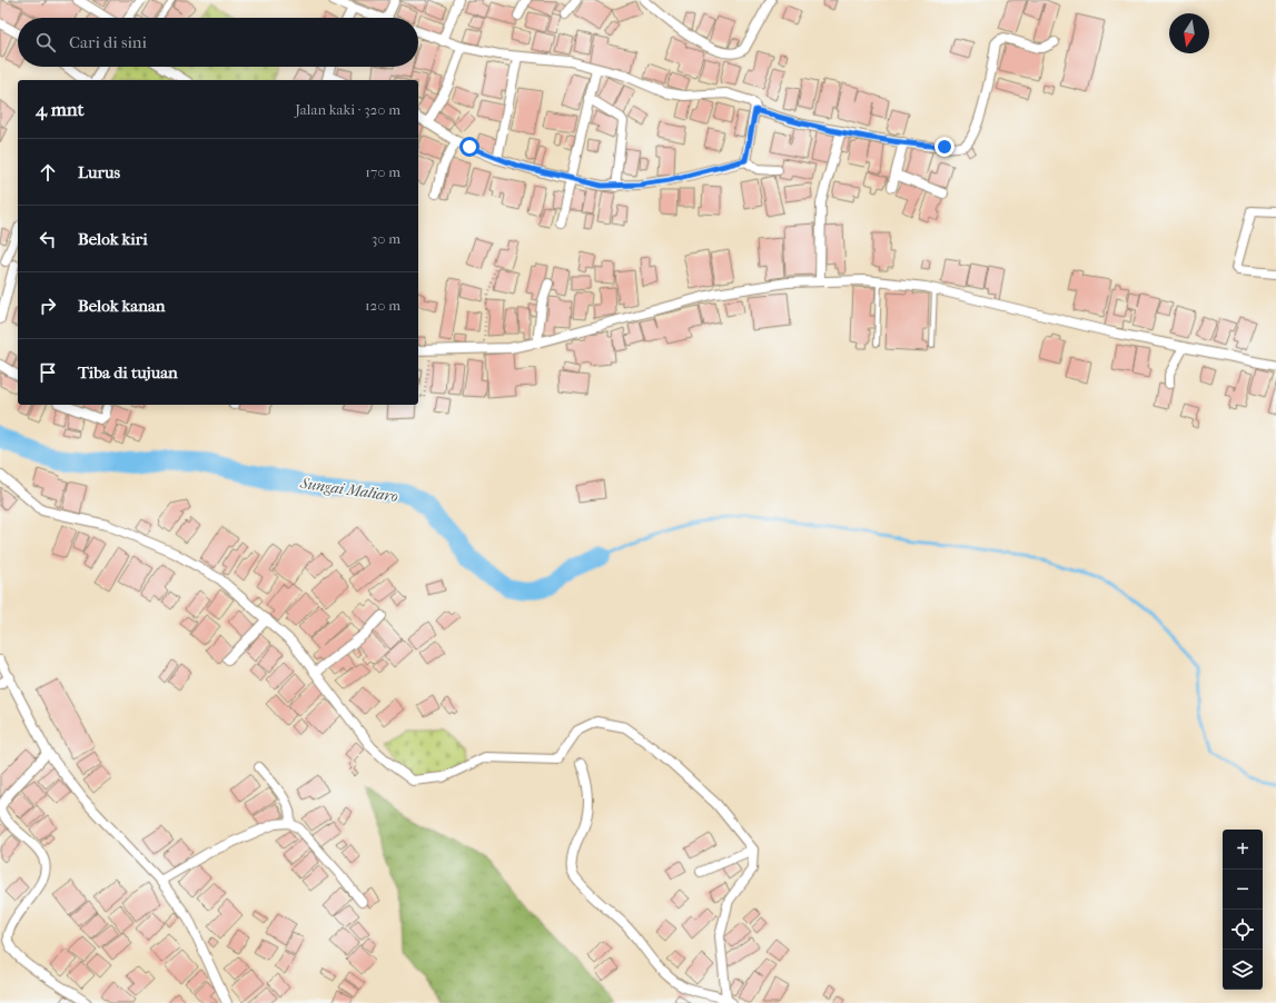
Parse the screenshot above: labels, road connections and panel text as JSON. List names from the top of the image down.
{
  "water": ["Sungai Maliaro"],
  "north": "bottom",
  "page": {
    "search": "Cari di sini",
    "heading": ["4 mnt", "Jalan kaki · 320 m"],
    "list": [
      ["Lurus", "170 m"],
      ["Belok kiri", "30 m"],
      ["Belok kanan", "120 m"],
      "Tiba di tujuan"
    ],
    "map_buttons": ["+", "−"]
  }
}
